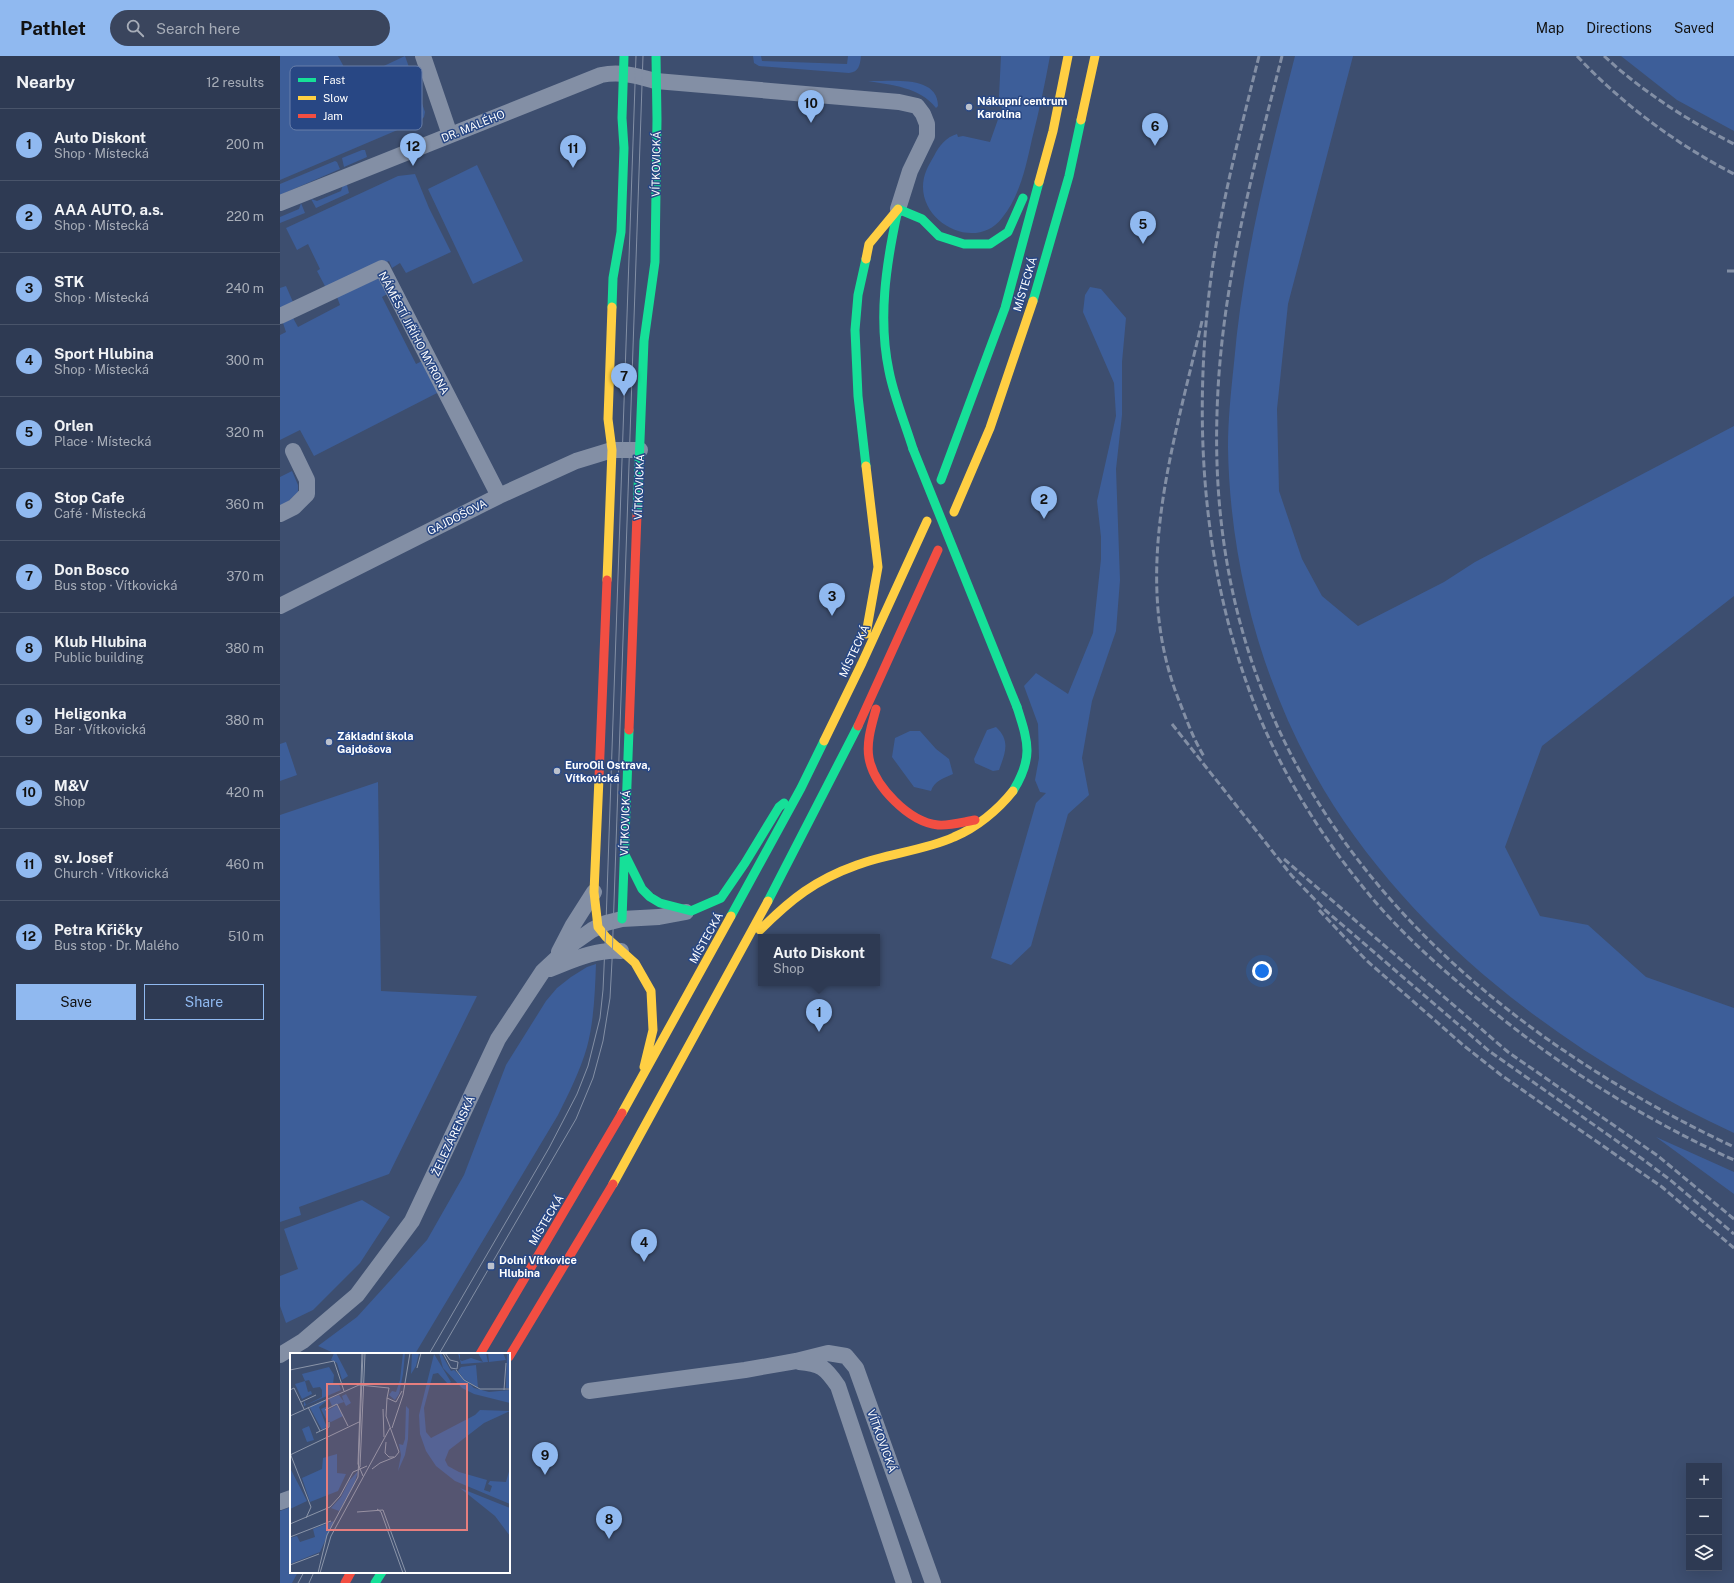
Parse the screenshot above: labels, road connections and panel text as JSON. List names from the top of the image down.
{
  "streets": {
    "main road": ["VÍTKOVICKÁ", "MÍSTECKÁ"],
    "street": [
      "DR. MALÉHO",
      "NÁMĚSTÍ JIŘÍHO MYRONA",
      "GAJDOŠOVA",
      "ŽELEZÁRENSKÁ"
    ]
  },
  "crossings": [
    ["DR. MALÉHO", "VÍTKOVICKÁ"],
    ["VÍTKOVICKÁ", "GAJDOŠOVA"],
    ["VÍTKOVICKÁ", "ŽELEZÁRENSKÁ"],
    ["NÁMĚSTÍ JIŘÍHO MYRONA", "GAJDOŠOVA"]
  ],
  "places": {
    "other": ["Nákupní centrum Karolína", "Základní škola Gajdošova", "EuroOil Ostrava, Vítkovická"],
    "transit": ["Dolní Vítkovice Hlubina"]
  },
  "legend": ["Fast", "Slow", "Jam"],
  "page": {
    "header": "Pathlet",
    "search": "Search here",
    "nav": ["Map", "Directions", "Saved"],
    "heading": ["Nearby", "12 results"],
    "pins": [
      "10",
      "6",
      "12",
      "11",
      "5",
      "7",
      "2",
      "3",
      "1",
      "4",
      "9",
      "8"
    ],
    "list": [
      {
        "mark": "1",
        "name": "Auto Diskont",
        "note": "Shop · Místecká",
        "value": "200 m"
      },
      {
        "mark": "2",
        "name": "AAA AUTO, a.s.",
        "note": "Shop · Místecká",
        "value": "220 m"
      },
      {
        "mark": "3",
        "name": "STK",
        "note": "Shop · Místecká",
        "value": "240 m"
      },
      {
        "mark": "4",
        "name": "Sport Hlubina",
        "note": "Shop · Místecká",
        "value": "300 m"
      },
      {
        "mark": "5",
        "name": "Orlen",
        "note": "Place · Místecká",
        "value": "320 m"
      },
      {
        "mark": "6",
        "name": "Stop Cafe",
        "note": "Café · Místecká",
        "value": "360 m"
      },
      {
        "mark": "7",
        "name": "Don Bosco",
        "note": "Bus stop · Vítkovická",
        "value": "370 m"
      },
      {
        "mark": "8",
        "name": "Klub Hlubina",
        "note": "Public building",
        "value": "380 m"
      },
      {
        "mark": "9",
        "name": "Heligonka",
        "note": "Bar · Vítkovická",
        "value": "380 m"
      },
      {
        "mark": "10",
        "name": "M&V",
        "note": "Shop",
        "value": "420 m"
      },
      {
        "mark": "11",
        "name": "sv. Josef",
        "note": "Church · Vítkovická",
        "value": "460 m"
      },
      {
        "mark": "12",
        "name": "Petra Křičky",
        "note": "Bus stop · Dr. Malého",
        "value": "510 m"
      }
    ],
    "popup": ["Auto Diskont", "Shop"],
    "buttons": ["Save", "Share"],
    "map_buttons": ["+", "−"]
  }
}
